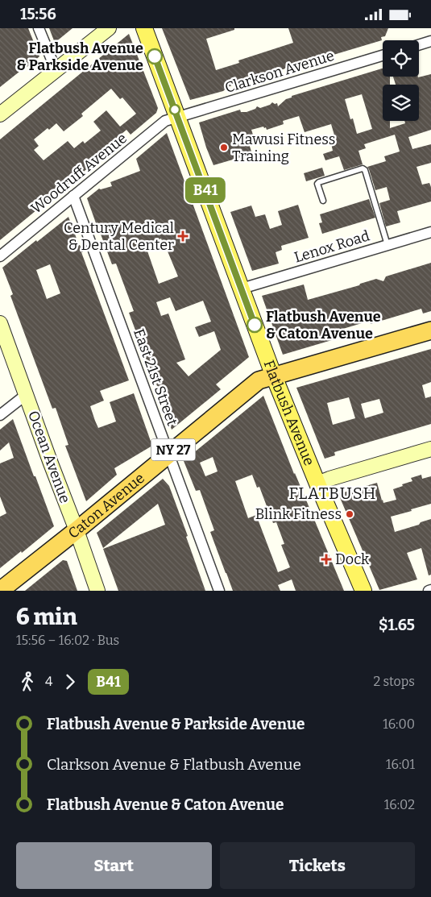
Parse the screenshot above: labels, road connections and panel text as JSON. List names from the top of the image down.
{
  "streets": {
    "highway": ["NY 27", "Caton Avenue"],
    "main road": ["Flatbush Avenue", "Ocean Avenue"],
    "street": [
      "Clarkson Avenue",
      "Woodruff Avenue",
      "Lenox Road",
      "East 21st Street"
    ]
  },
  "crossings": [
    ["Clarkson Avenue", "Woodruff Avenue"],
    ["Clarkson Avenue", "Flatbush Avenue"],
    ["Woodruff Avenue", "East 21st Street"],
    ["Woodruff Avenue", "Flatbush Avenue"],
    ["Lenox Road", "Flatbush Avenue"],
    ["East 21st Street", "Caton Avenue"],
    ["Flatbush Avenue", "Caton Avenue"],
    ["Ocean Avenue", "Caton Avenue"]
  ],
  "districts": ["FLATBUSH"],
  "places": {
    "other": [
      "Flatbush Avenue & Parkside Avenue",
      "Mawusi Fitness Training",
      "Flatbush Avenue & Caton Avenue",
      "Blink Fitness"
    ],
    "health": ["Century Medical & Dental Center", "Dock"]
  },
  "lines": ["bus line B41"],
  "page": {
    "status": "15:56",
    "on_map": "B41",
    "heading": ["6 min", "15:56 – 16:02 · Bus", "$1.65"],
    "legs": ["4", "B41", "2 stops"],
    "list": [
      {
        "name": "Flatbush Avenue & Parkside Avenue",
        "value": "16:00"
      },
      {
        "name": "Clarkson Avenue & Flatbush Avenue",
        "value": "16:01"
      },
      {
        "name": "Flatbush Avenue & Caton Avenue",
        "value": "16:02"
      }
    ],
    "buttons": ["Start", "Tickets"]
  }
}
